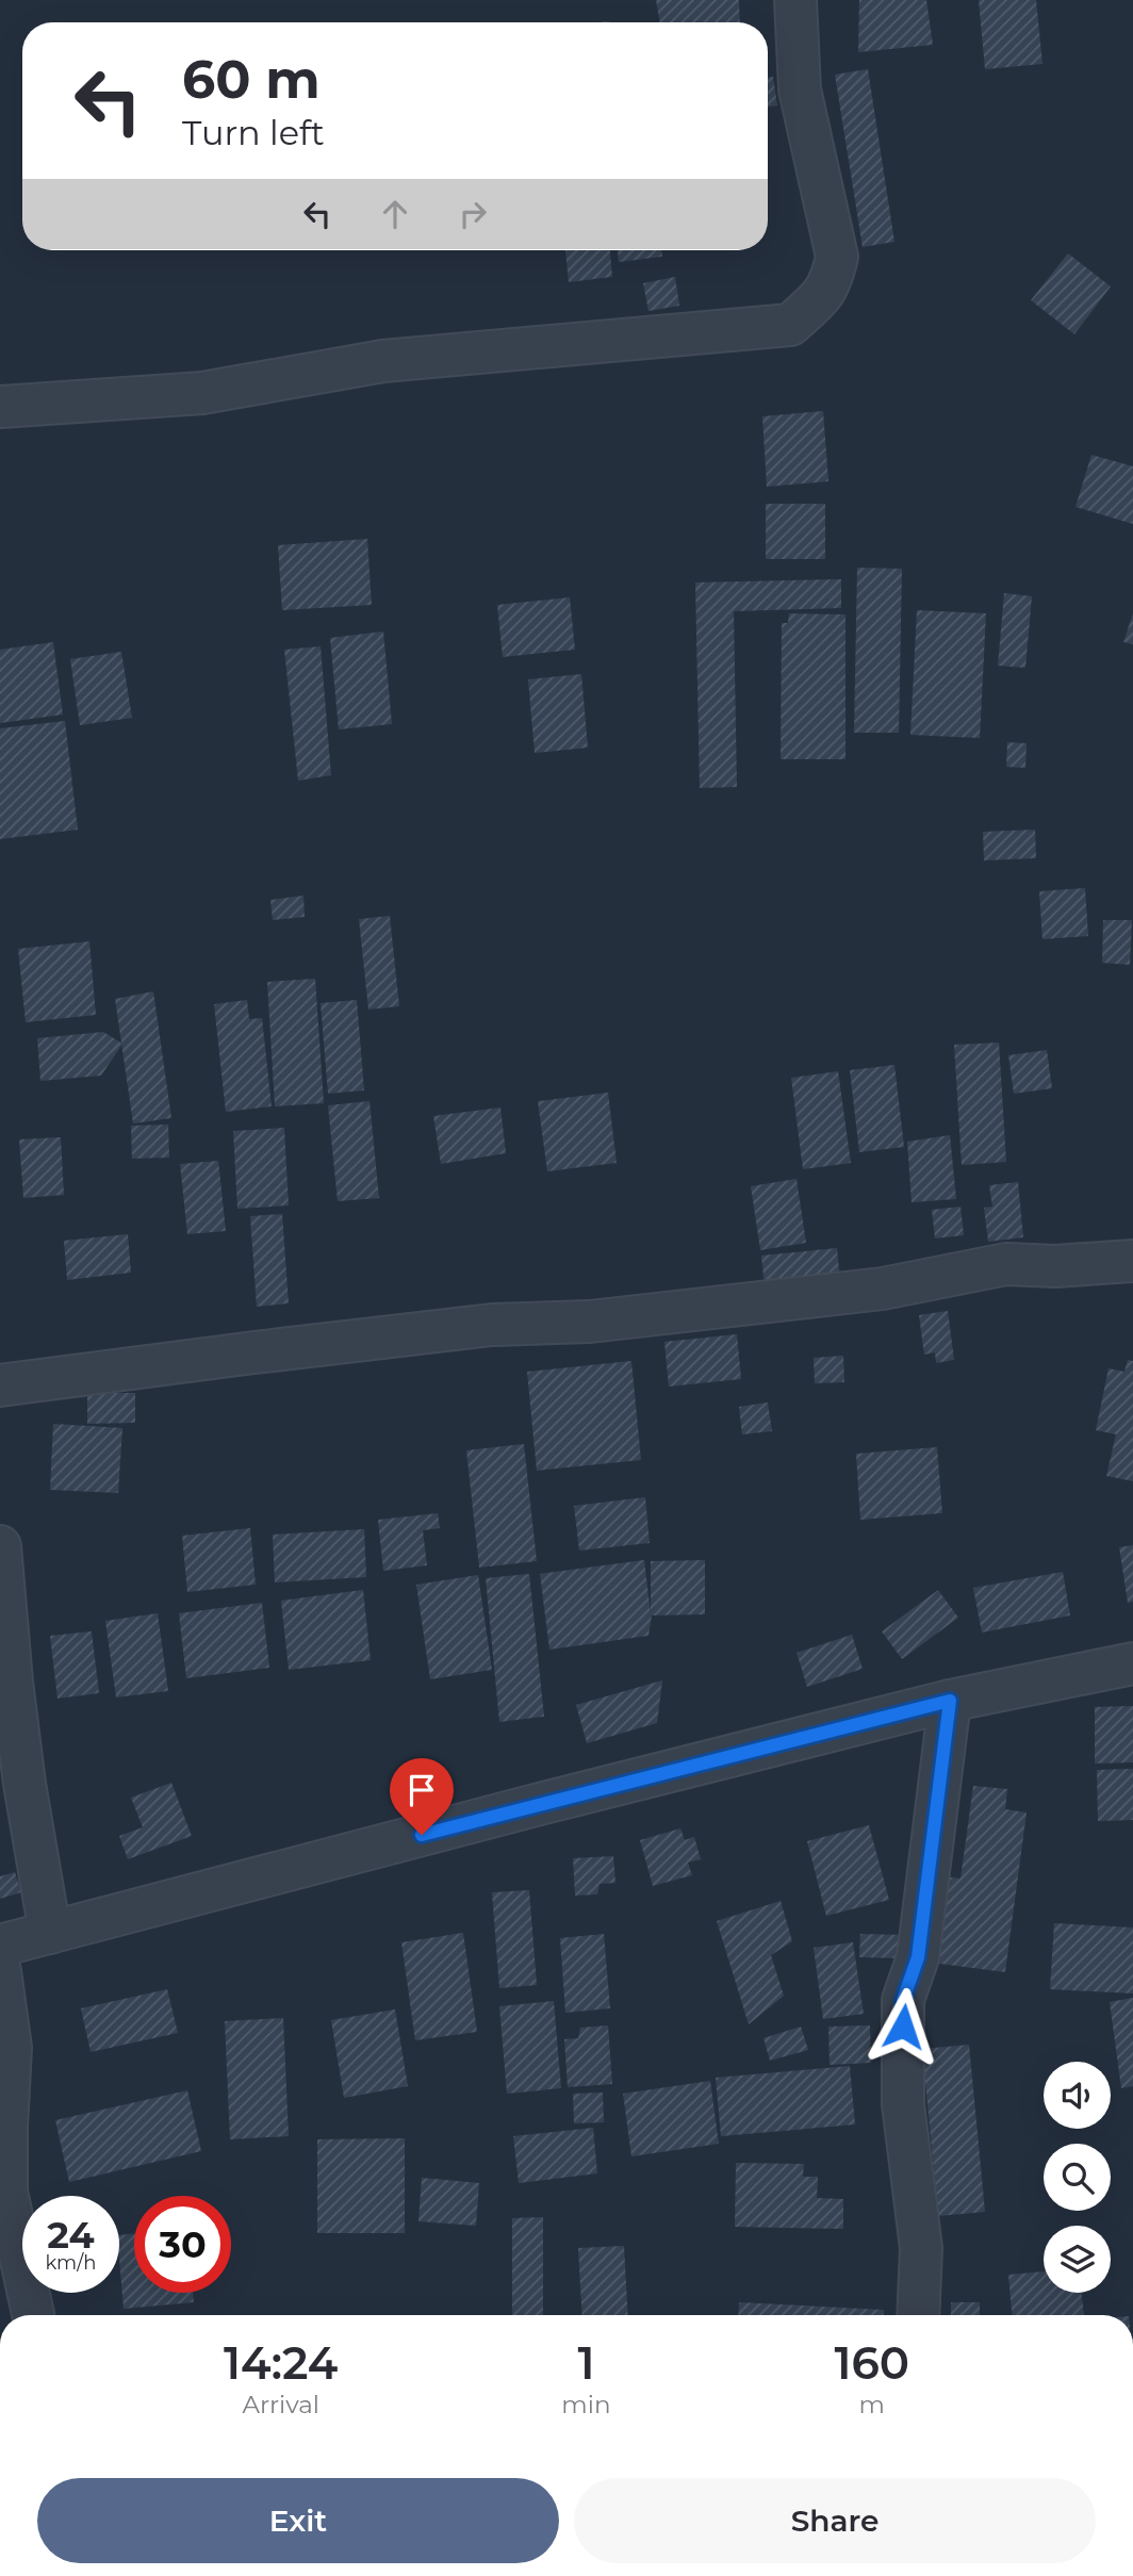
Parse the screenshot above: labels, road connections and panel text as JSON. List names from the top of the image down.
{
  "page": {
    "turn": ["60 m", "Turn left"],
    "speed": "24 km/h",
    "limit": "30",
    "eta": [
      "14:24",
      "Arrival",
      "1",
      "min",
      "160",
      "m"
    ],
    "buttons": ["Exit", "Share"]
  }
}
